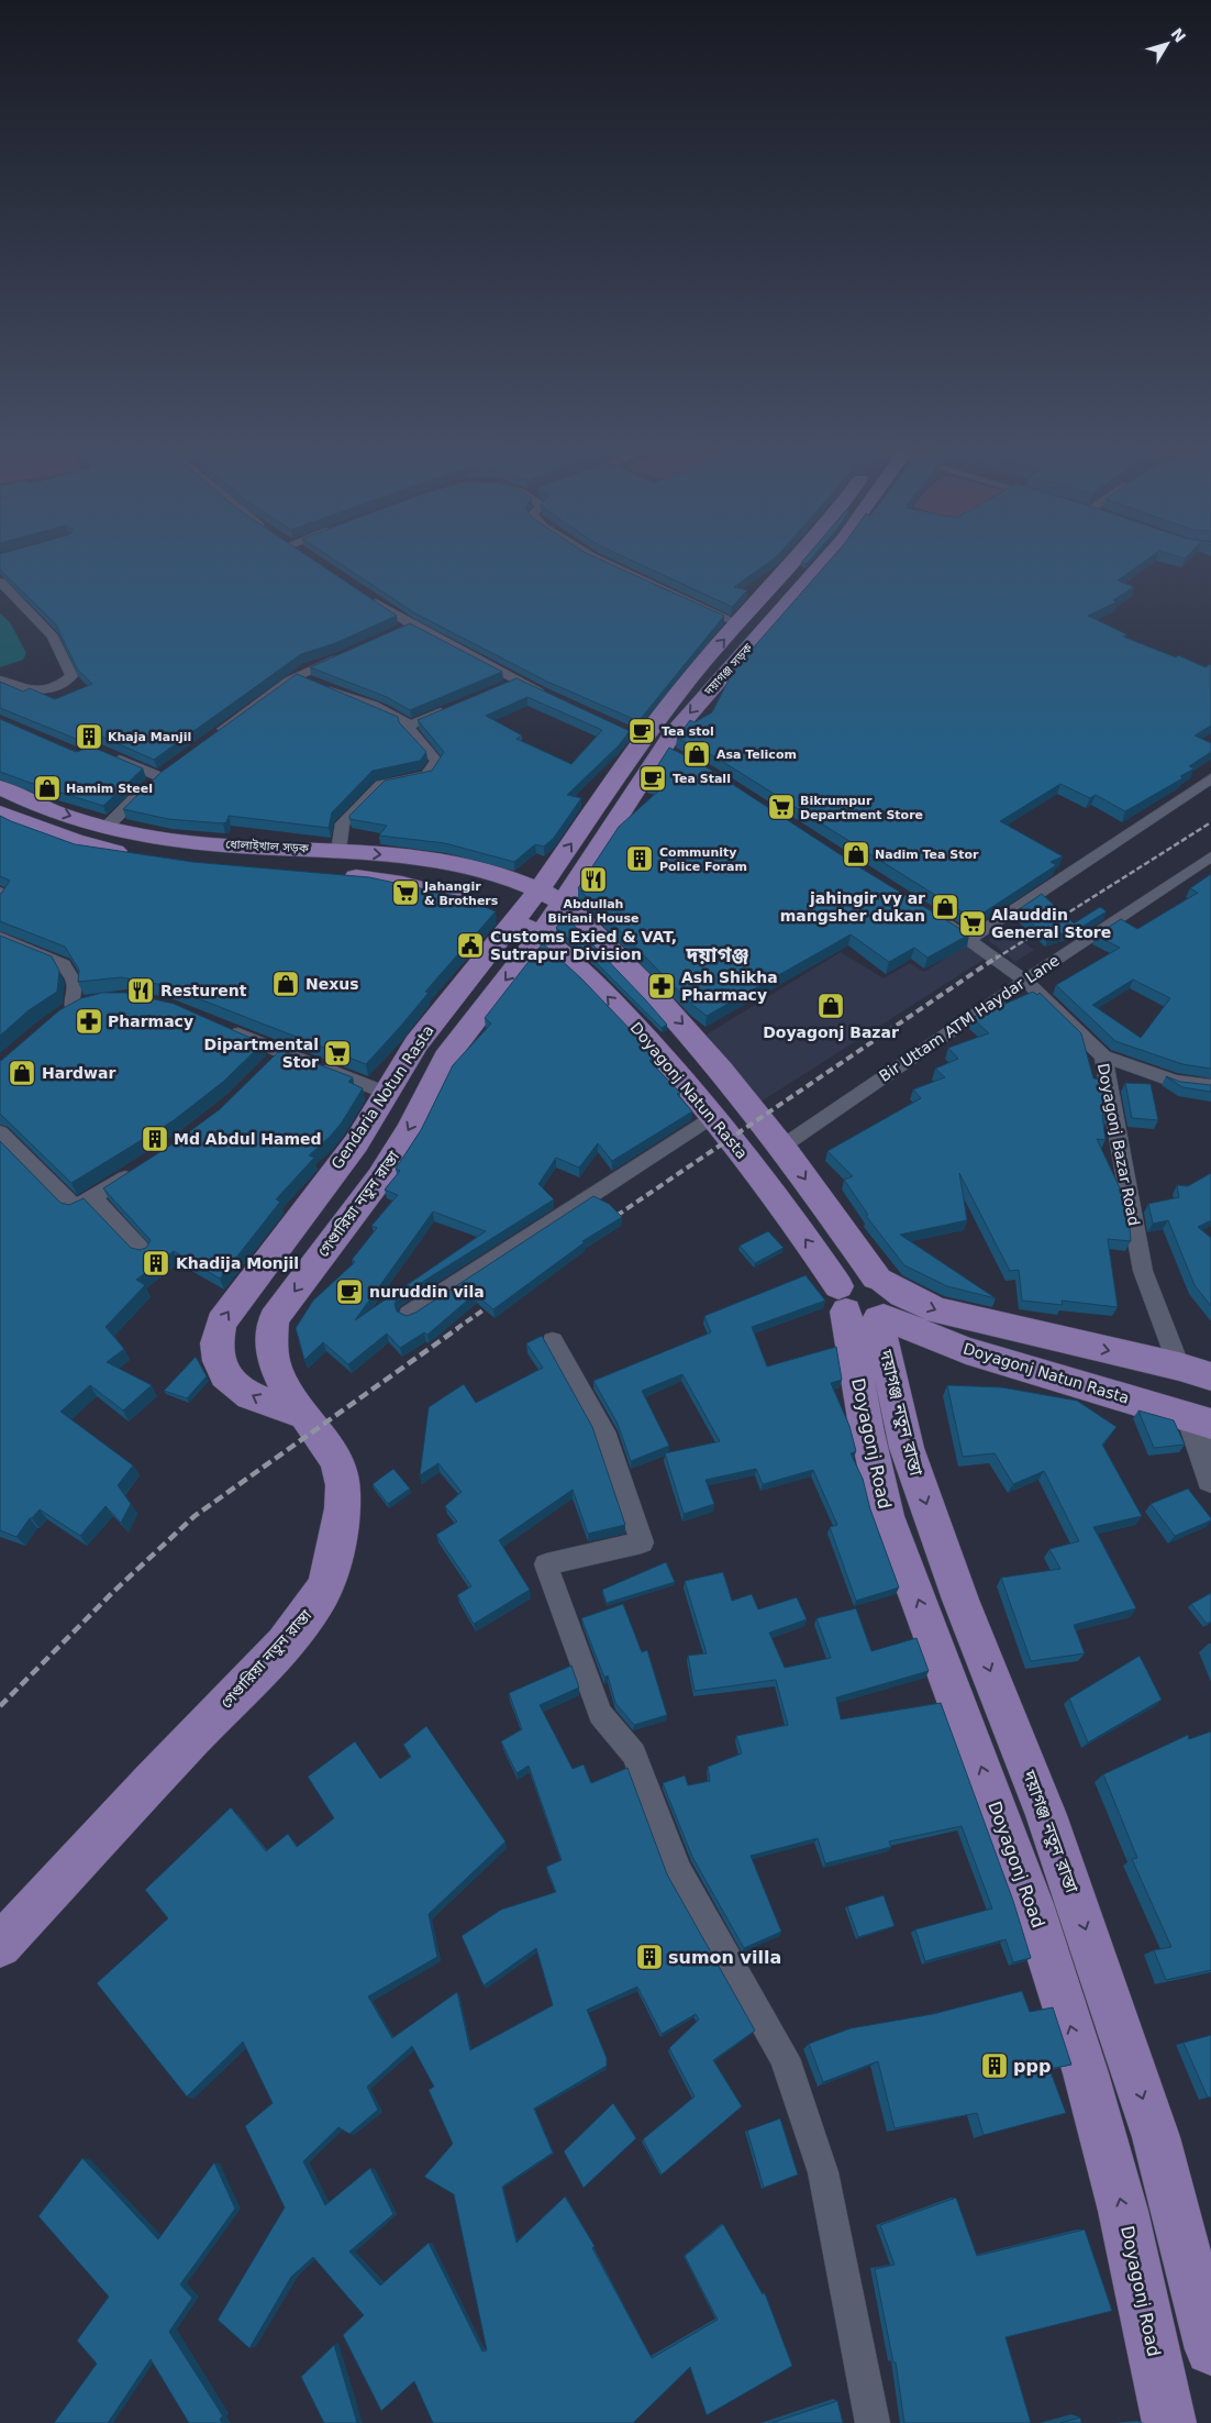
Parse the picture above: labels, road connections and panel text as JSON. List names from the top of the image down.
{
  "streets": {
    "main road": [
      "দয়াগঞ্জ সড়ক",
      "ধোলাইখাল সড়ক",
      "Doyagonj Natun Rasta",
      "Gendaria Notun Rasta",
      "গেণ্ডারিয়া নতুন রাস্তা",
      "দয়াগঞ্জ নতুন রাস্তা",
      "Doyagonj Road"
    ],
    "street": ["Bir Uttam ATM Haydar Lane", "Doyagonj Bazar Road"]
  },
  "crossings": [
    ["দয়াগঞ্জ সড়ক", "ধোলাইখাল সড়ক"],
    ["দয়াগঞ্জ সড়ক", "Doyagonj Natun Rasta"],
    ["দয়াগঞ্জ সড়ক", "Gendaria Notun Rasta"],
    ["দয়াগঞ্জ সড়ক", "গেণ্ডারিয়া নতুন রাস্তা"],
    ["ধোলাইখাল সড়ক", "Doyagonj Natun Rasta"],
    ["ধোলাইখাল সড়ক", "Gendaria Notun Rasta"],
    ["ধোলাইখাল সড়ক", "গেণ্ডারিয়া নতুন রাস্তা"],
    ["Bir Uttam ATM Haydar Lane", "Doyagonj Natun Rasta"],
    ["Bir Uttam ATM Haydar Lane", "Doyagonj Bazar Road"],
    ["Doyagonj Natun Rasta", "Gendaria Notun Rasta"],
    ["Doyagonj Natun Rasta", "Doyagonj Bazar Road"],
    ["Doyagonj Natun Rasta", "গেণ্ডারিয়া নতুন রাস্তা"],
    ["Doyagonj Natun Rasta", "দয়াগঞ্জ নতুন রাস্তা"],
    ["Doyagonj Natun Rasta", "Doyagonj Road"],
    ["Gendaria Notun Rasta", "গেণ্ডারিয়া নতুন রাস্তা"],
    ["দয়াগঞ্জ নতুন রাস্তা", "Doyagonj Road"]
  ],
  "one_way": ["গেণ্ডারিয়া নতুন রাস্তা", "দয়াগঞ্জ নতুন রাস্তা", "Doyagonj Road"],
  "districts": ["দয়াগঞ্জ"],
  "places": {
    "cafe": ["Tea stol", "Tea Stall", "nuruddin vila"],
    "building": [
      "Khaja Manjil",
      "Community Police Foram",
      "Md Abdul Hamed",
      "Khadija Monjil",
      "sumon villa",
      "ppp"
    ],
    "shop": [
      "Asa Telicom",
      "Hamim Steel",
      "Nadim Tea Stor",
      "jahingir vy ar mangsher dukan",
      "Nexus",
      "Doyagonj Bazar",
      "Hardwar"
    ],
    "supermarket": [
      "Bikrumpur Department Store",
      "Jahangir & Brothers",
      "Alauddin General Store",
      "Dipartmental Stor"
    ],
    "restaurant": ["Abdullah Biriani House", "Resturent"],
    "public building": ["Customs Exied & VAT, Sutrapur Division"],
    "pharmacy": ["Ash Shikha Pharmacy", "Pharmacy"]
  },
  "north": "top right"
}
